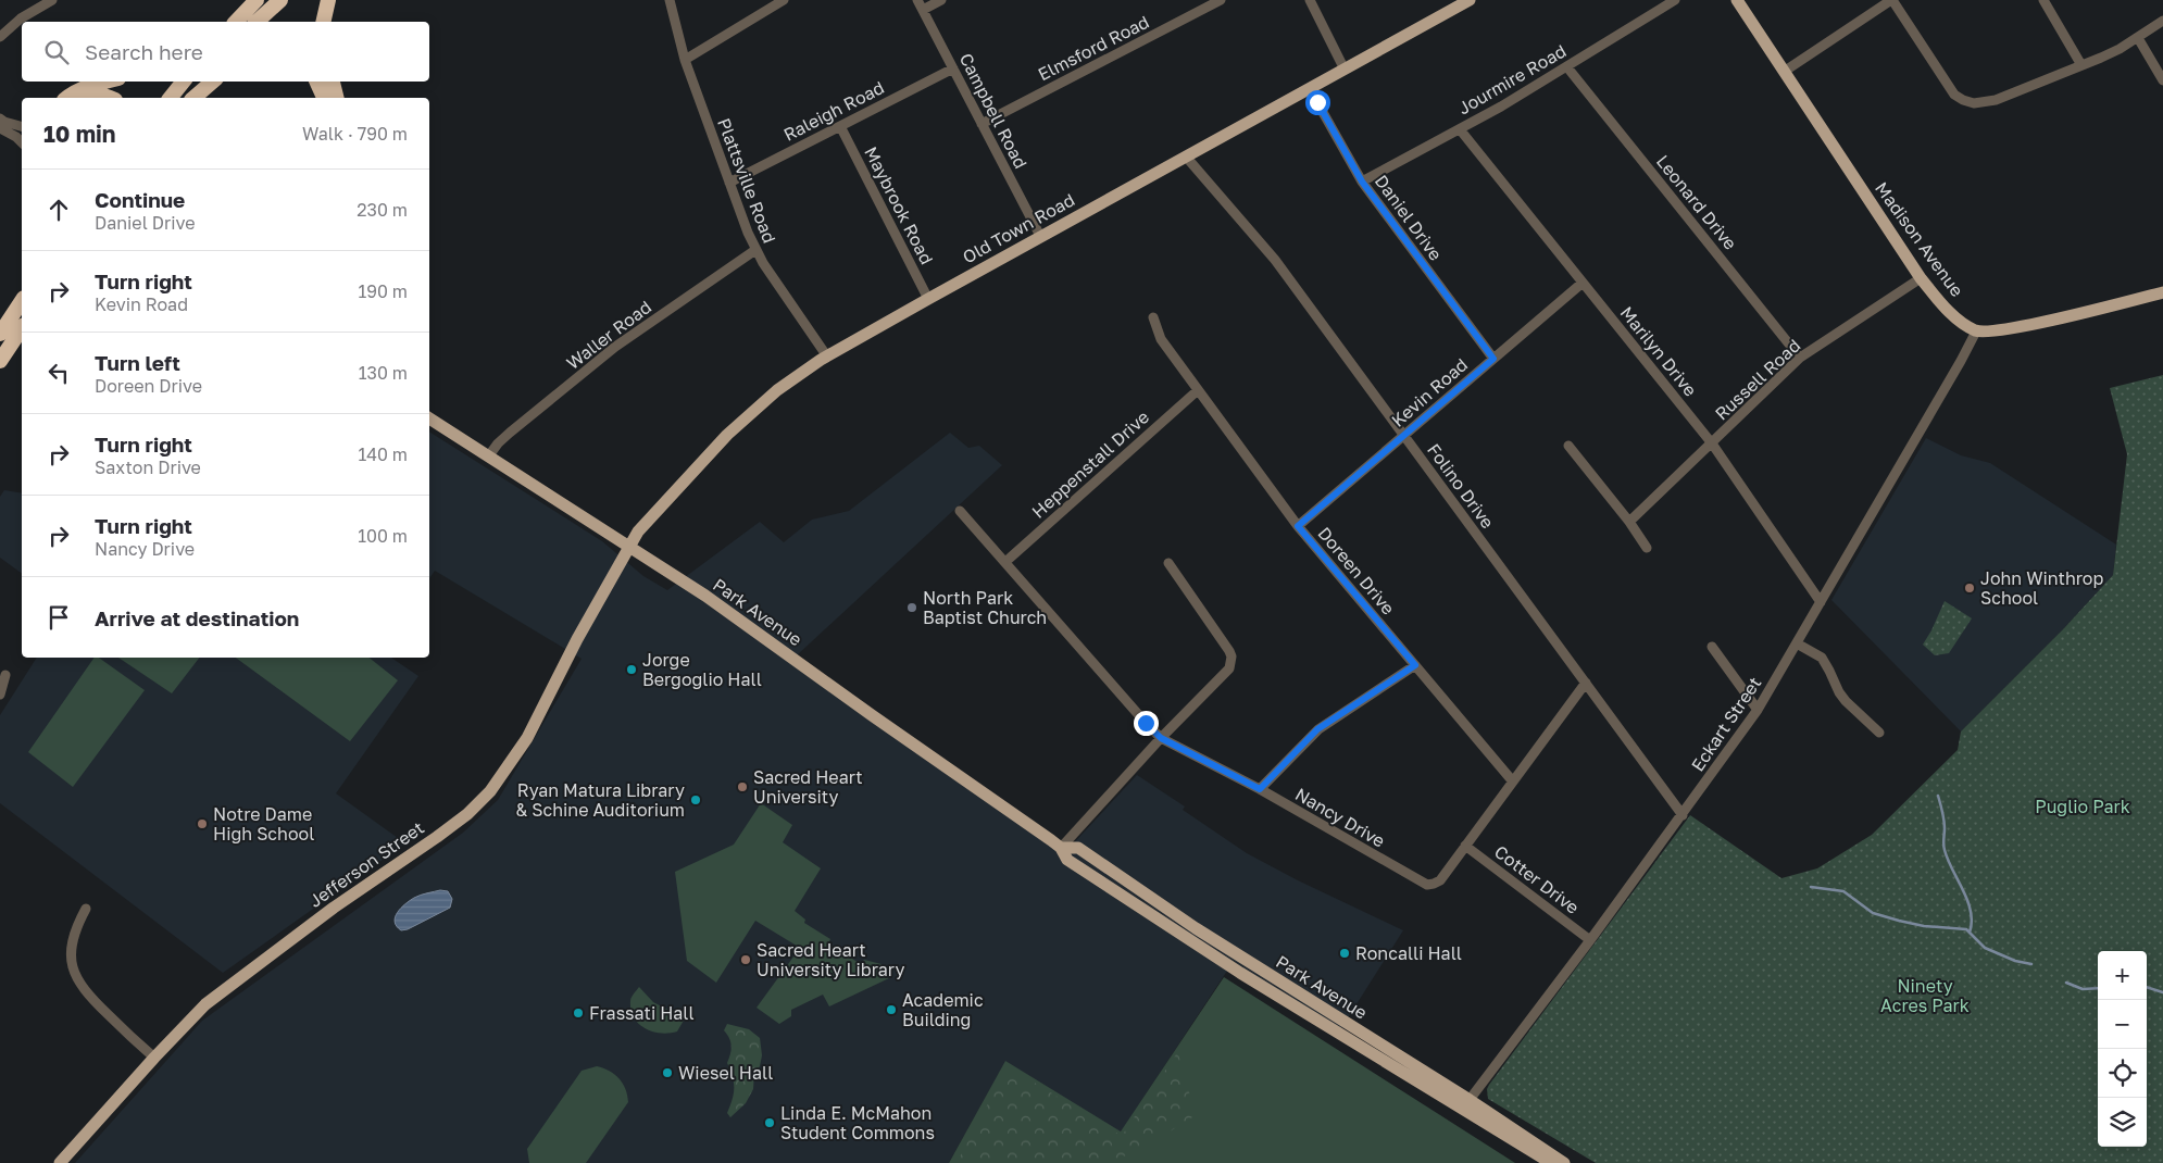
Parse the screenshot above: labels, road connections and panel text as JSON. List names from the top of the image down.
{
  "streets": {
    "main road": [
      "Old Town Road",
      "Madison Avenue",
      "Park Avenue",
      "Jefferson Street"
    ],
    "street": [
      "Elmsford Road",
      "Jourmire Road",
      "Raleigh Road",
      "Campbell Road",
      "Plattsville Road",
      "Leonard Drive",
      "Maybrook Road",
      "Daniel Drive",
      "Waller Road",
      "Marilyn Drive",
      "Russell Road",
      "Kevin Road",
      "Heppenstall Drive",
      "Folino Drive",
      "Doreen Drive",
      "Eckart Street",
      "Nancy Drive",
      "Cotter Drive"
    ]
  },
  "crossings": [
    ["Elmsford Road", "Campbell Road"],
    ["Jourmire Road", "Leonard Drive"],
    ["Jourmire Road", "Daniel Drive"],
    ["Jourmire Road", "Marilyn Drive"],
    ["Raleigh Road", "Campbell Road"],
    ["Raleigh Road", "Plattsville Road"],
    ["Raleigh Road", "Maybrook Road"],
    ["Campbell Road", "Old Town Road"],
    ["Plattsville Road", "Old Town Road"],
    ["Plattsville Road", "Waller Road"],
    ["Leonard Drive", "Russell Road"],
    ["Maybrook Road", "Old Town Road"],
    ["Daniel Drive", "Old Town Road"],
    ["Daniel Drive", "Kevin Road"],
    ["Old Town Road", "Folino Drive"],
    ["Old Town Road", "Park Avenue"],
    ["Old Town Road", "Jefferson Street"],
    ["Madison Avenue", "Russell Road"],
    ["Madison Avenue", "Eckart Street"],
    ["Waller Road", "Park Avenue"],
    ["Marilyn Drive", "Russell Road"],
    ["Marilyn Drive", "Kevin Road"],
    ["Marilyn Drive", "Eckart Street"],
    ["Kevin Road", "Folino Drive"],
    ["Kevin Road", "Doreen Drive"],
    ["Heppenstall Drive", "Doreen Drive"],
    ["Heppenstall Drive", "Nancy Drive"],
    ["Folino Drive", "Eckart Street"],
    ["Folino Drive", "Nancy Drive"],
    ["Doreen Drive", "Nancy Drive"],
    ["Park Avenue", "Eckart Street"],
    ["Park Avenue", "Jefferson Street"],
    ["Eckart Street", "Cotter Drive"],
    ["Nancy Drive", "Cotter Drive"]
  ],
  "parks": ["Puglio Park", "Ninety Acres Park"],
  "places": [
    "John Winthrop School",
    "North Park Baptist Church",
    "Jorge Bergoglio Hall",
    "Sacred Heart University",
    "Ryan Matura Library & Schine Auditorium",
    "Notre Dame High School",
    "Roncalli Hall",
    "Sacred Heart University Library",
    "Academic Building",
    "Frassati Hall",
    "Wiesel Hall",
    "Linda E. McMahon Student Commons"
  ],
  "page": {
    "search": "Search here",
    "heading": ["10 min", "Walk · 790 m"],
    "list": [
      ["Continue", "Daniel Drive", "230 m"],
      ["Turn right", "Kevin Road", "190 m"],
      ["Turn left", "Doreen Drive", "130 m"],
      ["Turn right", "Saxton Drive", "140 m"],
      ["Turn right", "Nancy Drive", "100 m"],
      "Arrive at destination"
    ],
    "map_buttons": ["+", "−"]
  }
}
